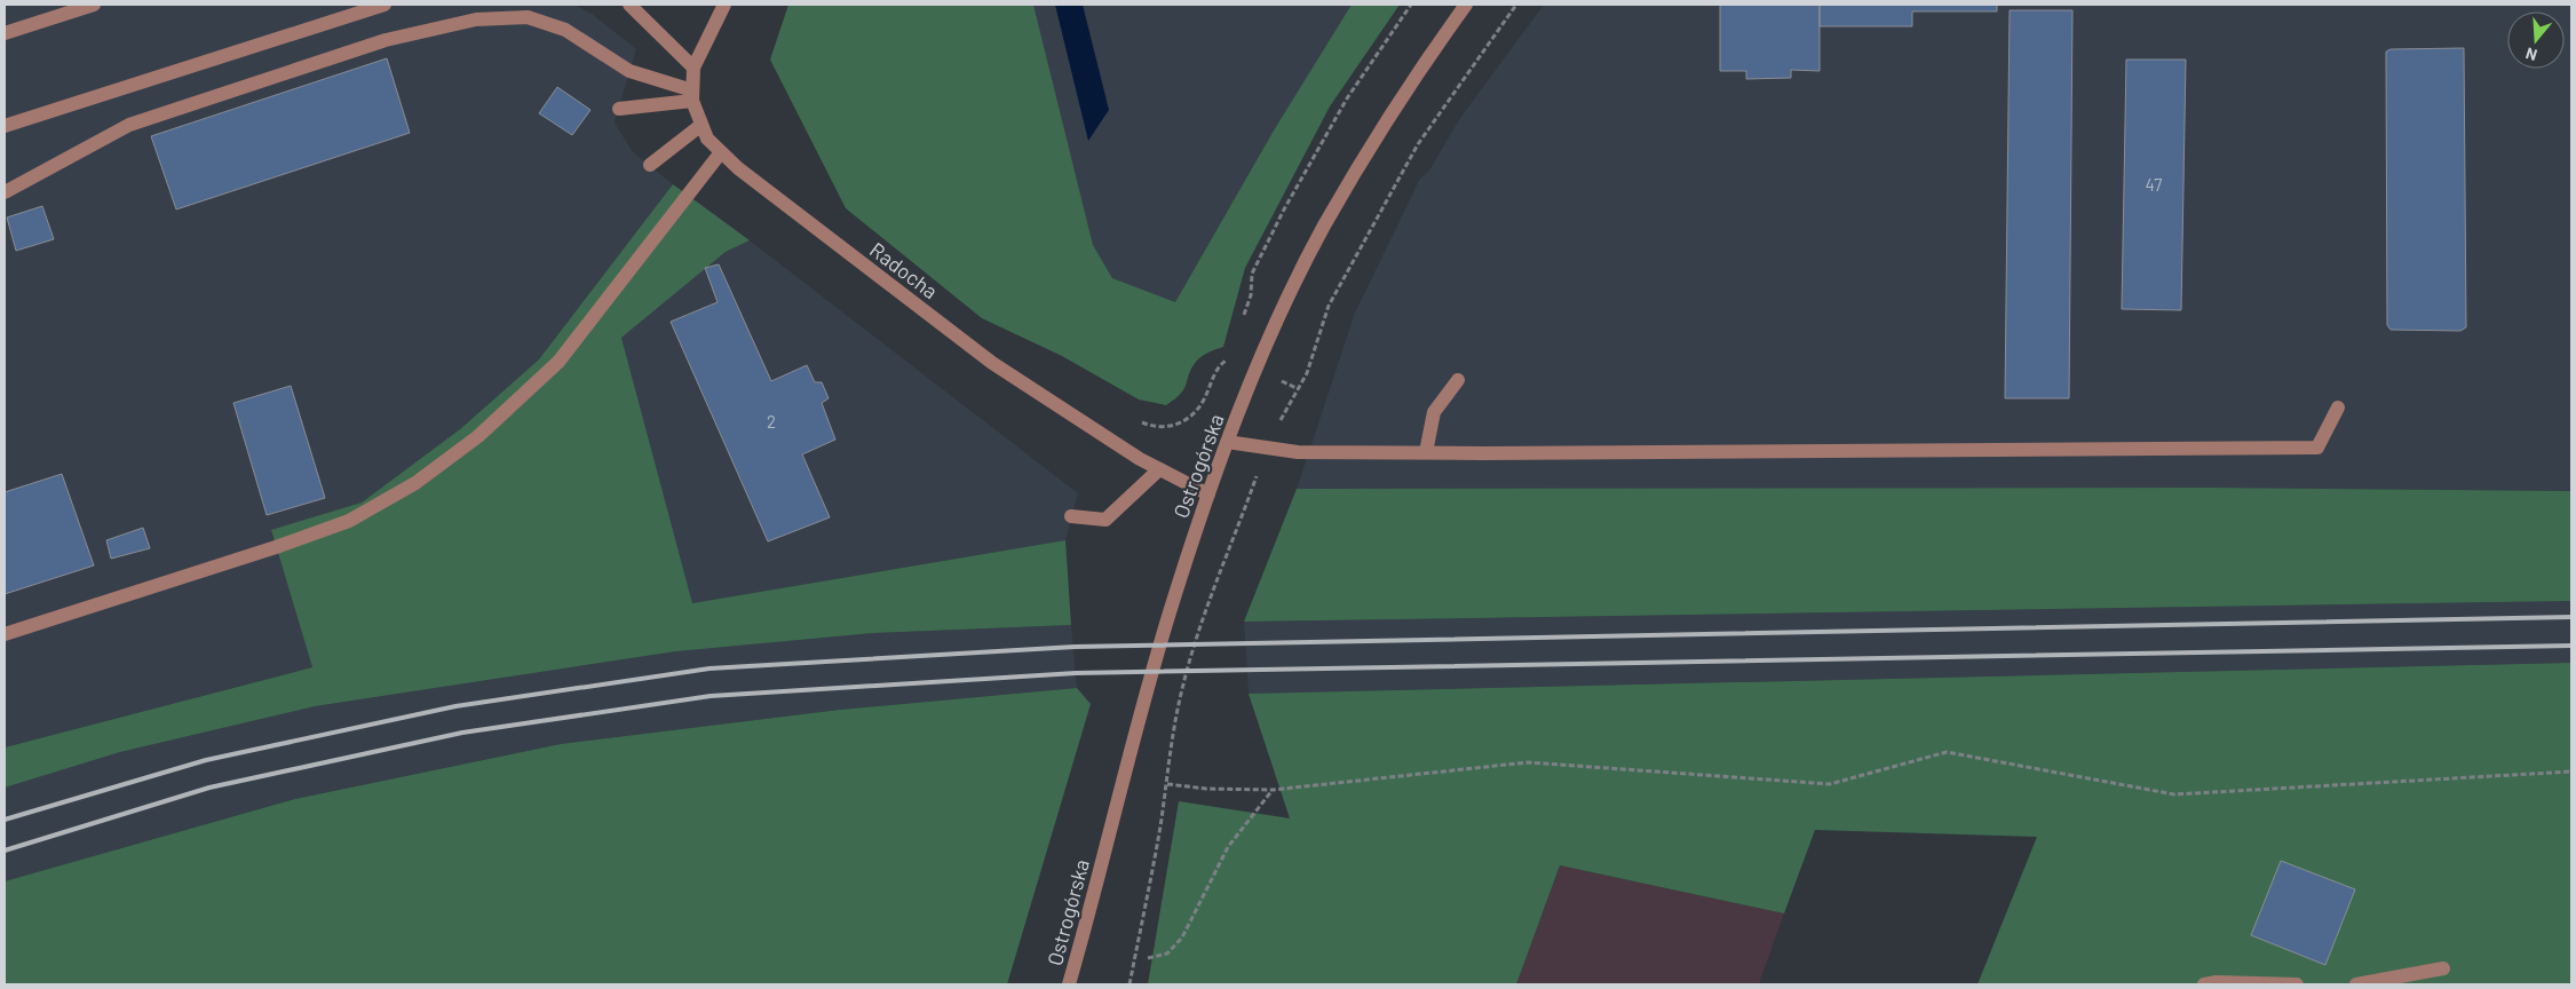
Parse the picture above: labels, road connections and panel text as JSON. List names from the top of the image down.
{
  "streets": {
    "street": ["Radocha", "Ostrogórska"]
  },
  "crossings": [
    ["Radocha", "Ostrogórska"]
  ],
  "house_numbers": ["47", "2"],
  "north": "bottom"
}
